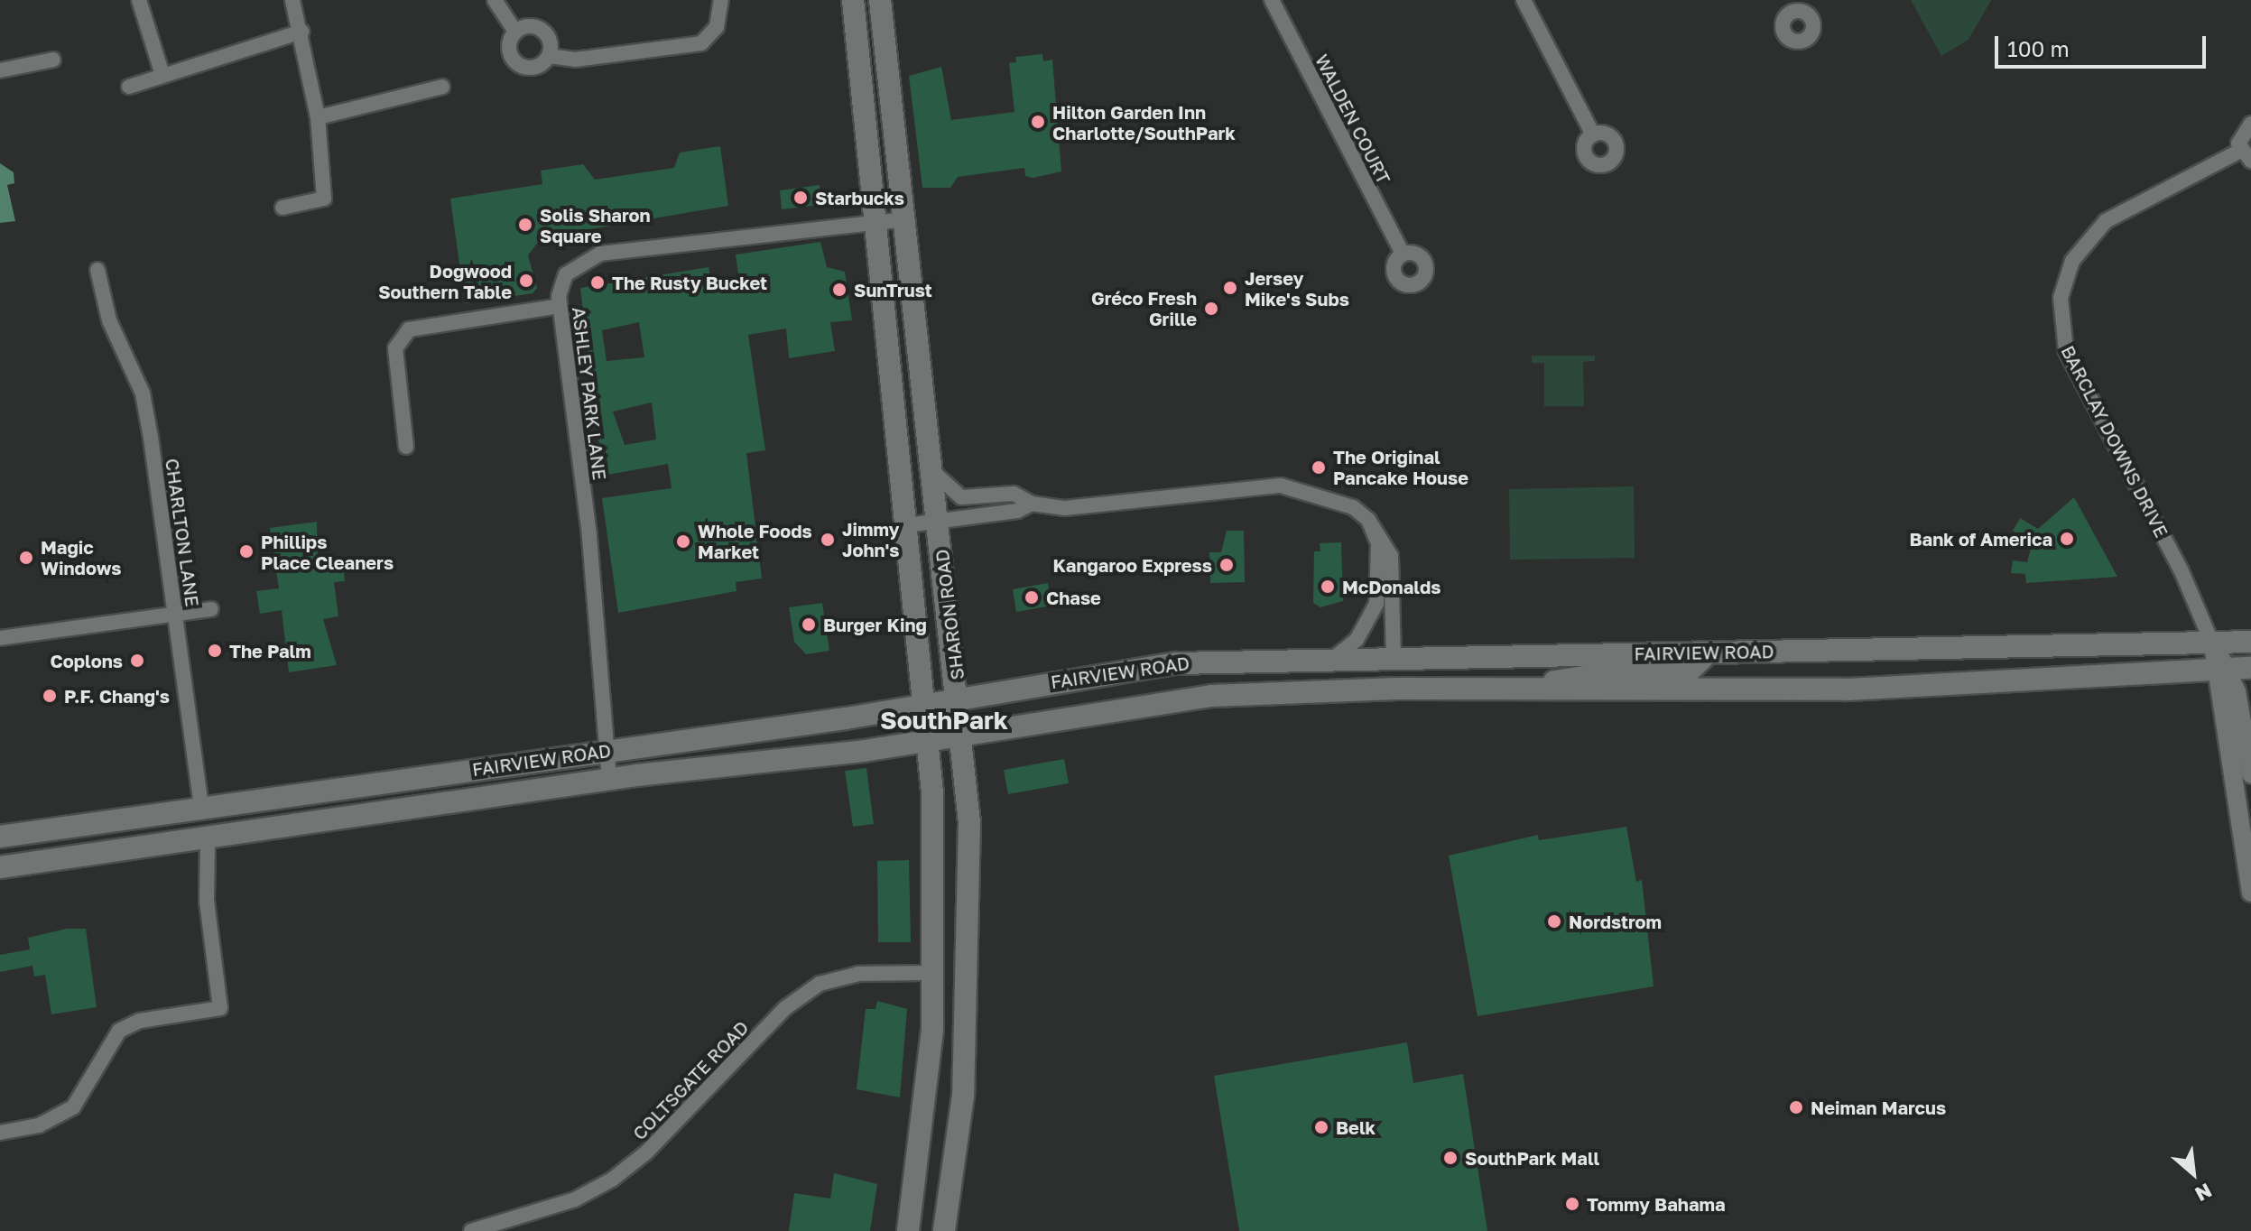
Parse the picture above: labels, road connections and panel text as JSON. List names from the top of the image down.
{
  "streets": {
    "main road": ["SHARON ROAD", "FAIRVIEW ROAD"],
    "street": [
      "WALDEN COURT",
      "ASHLEY PARK LANE",
      "BARCLAY DOWNS DRIVE",
      "CHARLTON LANE",
      "COLTSGATE ROAD"
    ]
  },
  "crossings": [
    ["ASHLEY PARK LANE", "SHARON ROAD"],
    ["ASHLEY PARK LANE", "FAIRVIEW ROAD"],
    ["BARCLAY DOWNS DRIVE", "FAIRVIEW ROAD"],
    ["CHARLTON LANE", "FAIRVIEW ROAD"],
    ["SHARON ROAD", "FAIRVIEW ROAD"],
    ["SHARON ROAD", "COLTSGATE ROAD"]
  ],
  "districts": ["SouthPark"],
  "places": [
    "Hilton Garden Inn Charlotte/SouthPark",
    "Starbucks",
    "Solis Sharon Square",
    "Dogwood Southern Table",
    "The Rusty Bucket",
    "Jersey Mike's Subs",
    "SunTrust",
    "Gréco Fresh Grille",
    "The Original Pancake House",
    "Bank of America",
    "Jimmy John's",
    "Whole Foods Market",
    "Phillips Place Cleaners",
    "Magic Windows",
    "Kangaroo Express",
    "McDonalds",
    "Chase",
    "Burger King",
    "The Palm",
    "Coplons",
    "P.F. Chang's",
    "Nordstrom",
    "Neiman Marcus",
    "Belk",
    "SouthPark Mall",
    "Tommy Bahama"
  ],
  "scale_bar": "100 m",
  "north": "bottom right"
}
